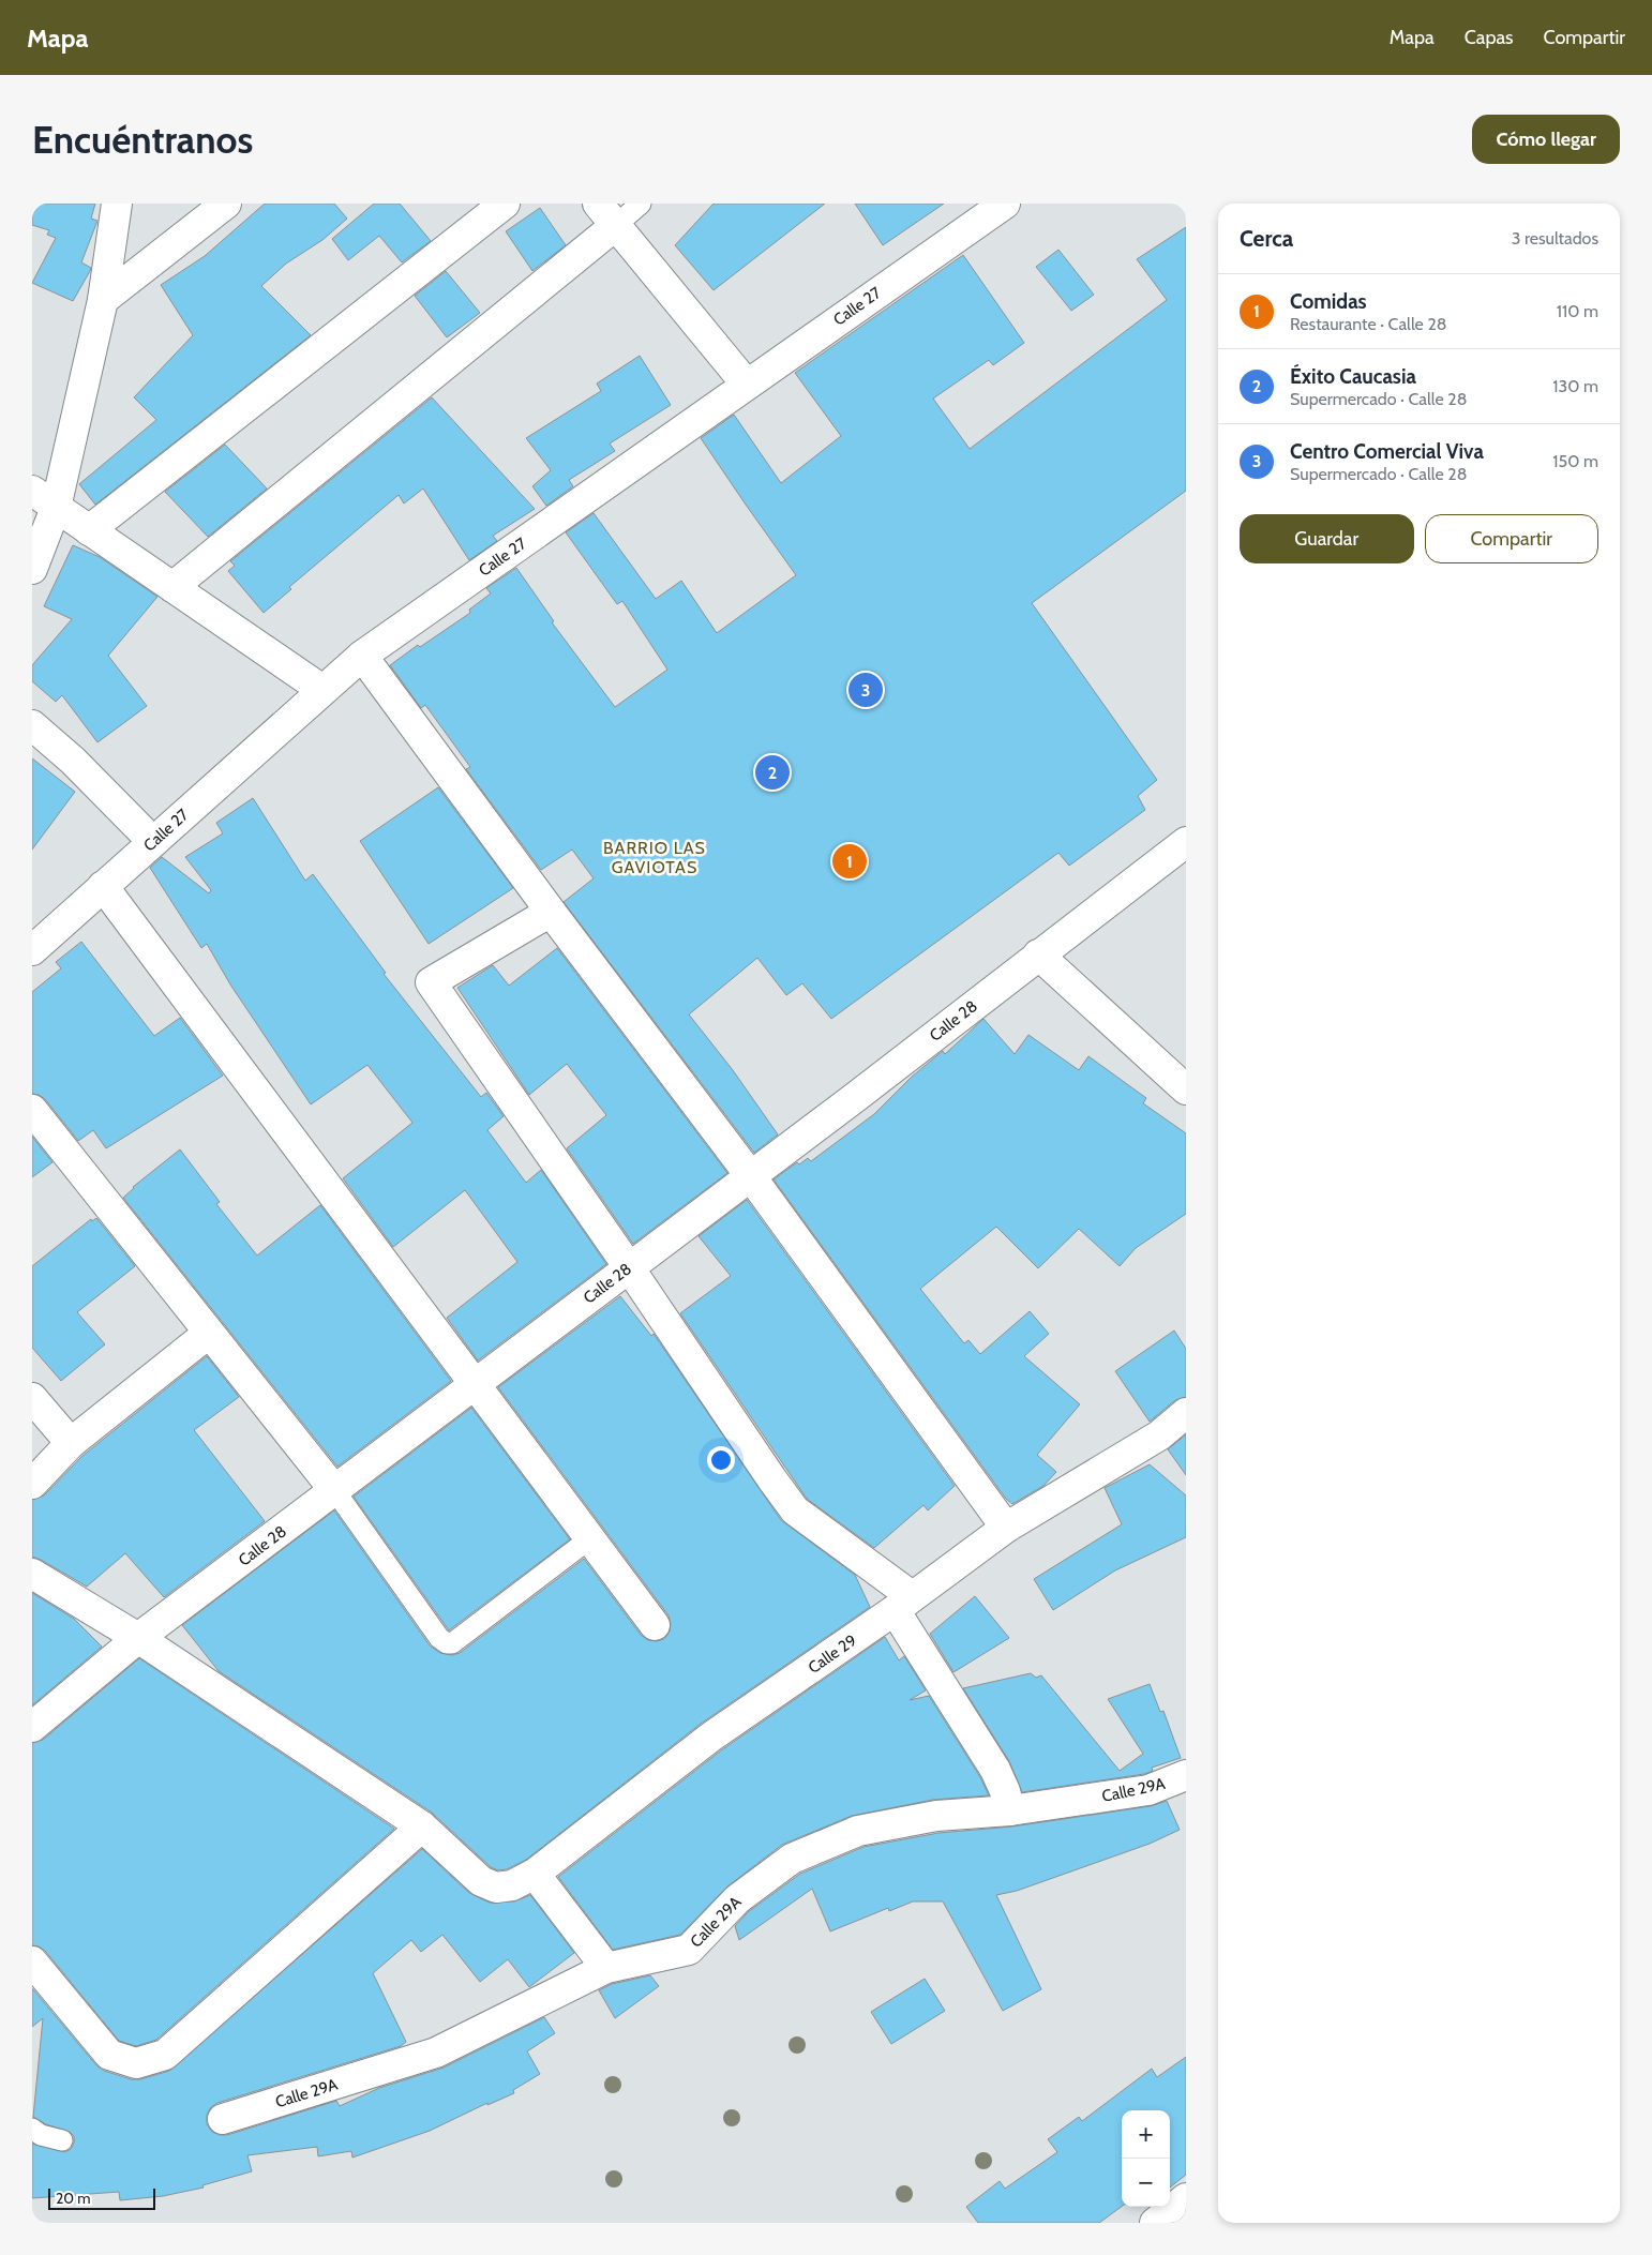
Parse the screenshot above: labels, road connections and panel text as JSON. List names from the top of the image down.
{
  "streets": {
    "street": [
      "Calle 27",
      "Calle 28",
      "Calle 29",
      "Calle 29A"
    ]
  },
  "districts": ["BARRIO LAS GAVIOTAS"],
  "scale_bar": "20 m",
  "page": {
    "header": "Mapa",
    "nav": ["Mapa", "Capas", "Compartir"],
    "buttons": [
      "Cómo llegar",
      ["Guardar", "Compartir"]
    ],
    "title": "Encuéntranos",
    "heading": ["Cerca", "3 resultados"],
    "list": [
      {
        "mark": "1",
        "name": "Comidas",
        "note": "Restaurante · Calle 28",
        "value": "110 m"
      },
      {
        "mark": "2",
        "name": "Éxito Caucasia",
        "note": "Supermercado · Calle 28",
        "value": "130 m"
      },
      {
        "mark": "3",
        "name": "Centro Comercial Viva",
        "note": "Supermercado · Calle 28",
        "value": "150 m"
      }
    ],
    "pins": ["3", "2", "1"],
    "map_buttons": ["+", "−"],
    "scale": "20 m"
  }
}
